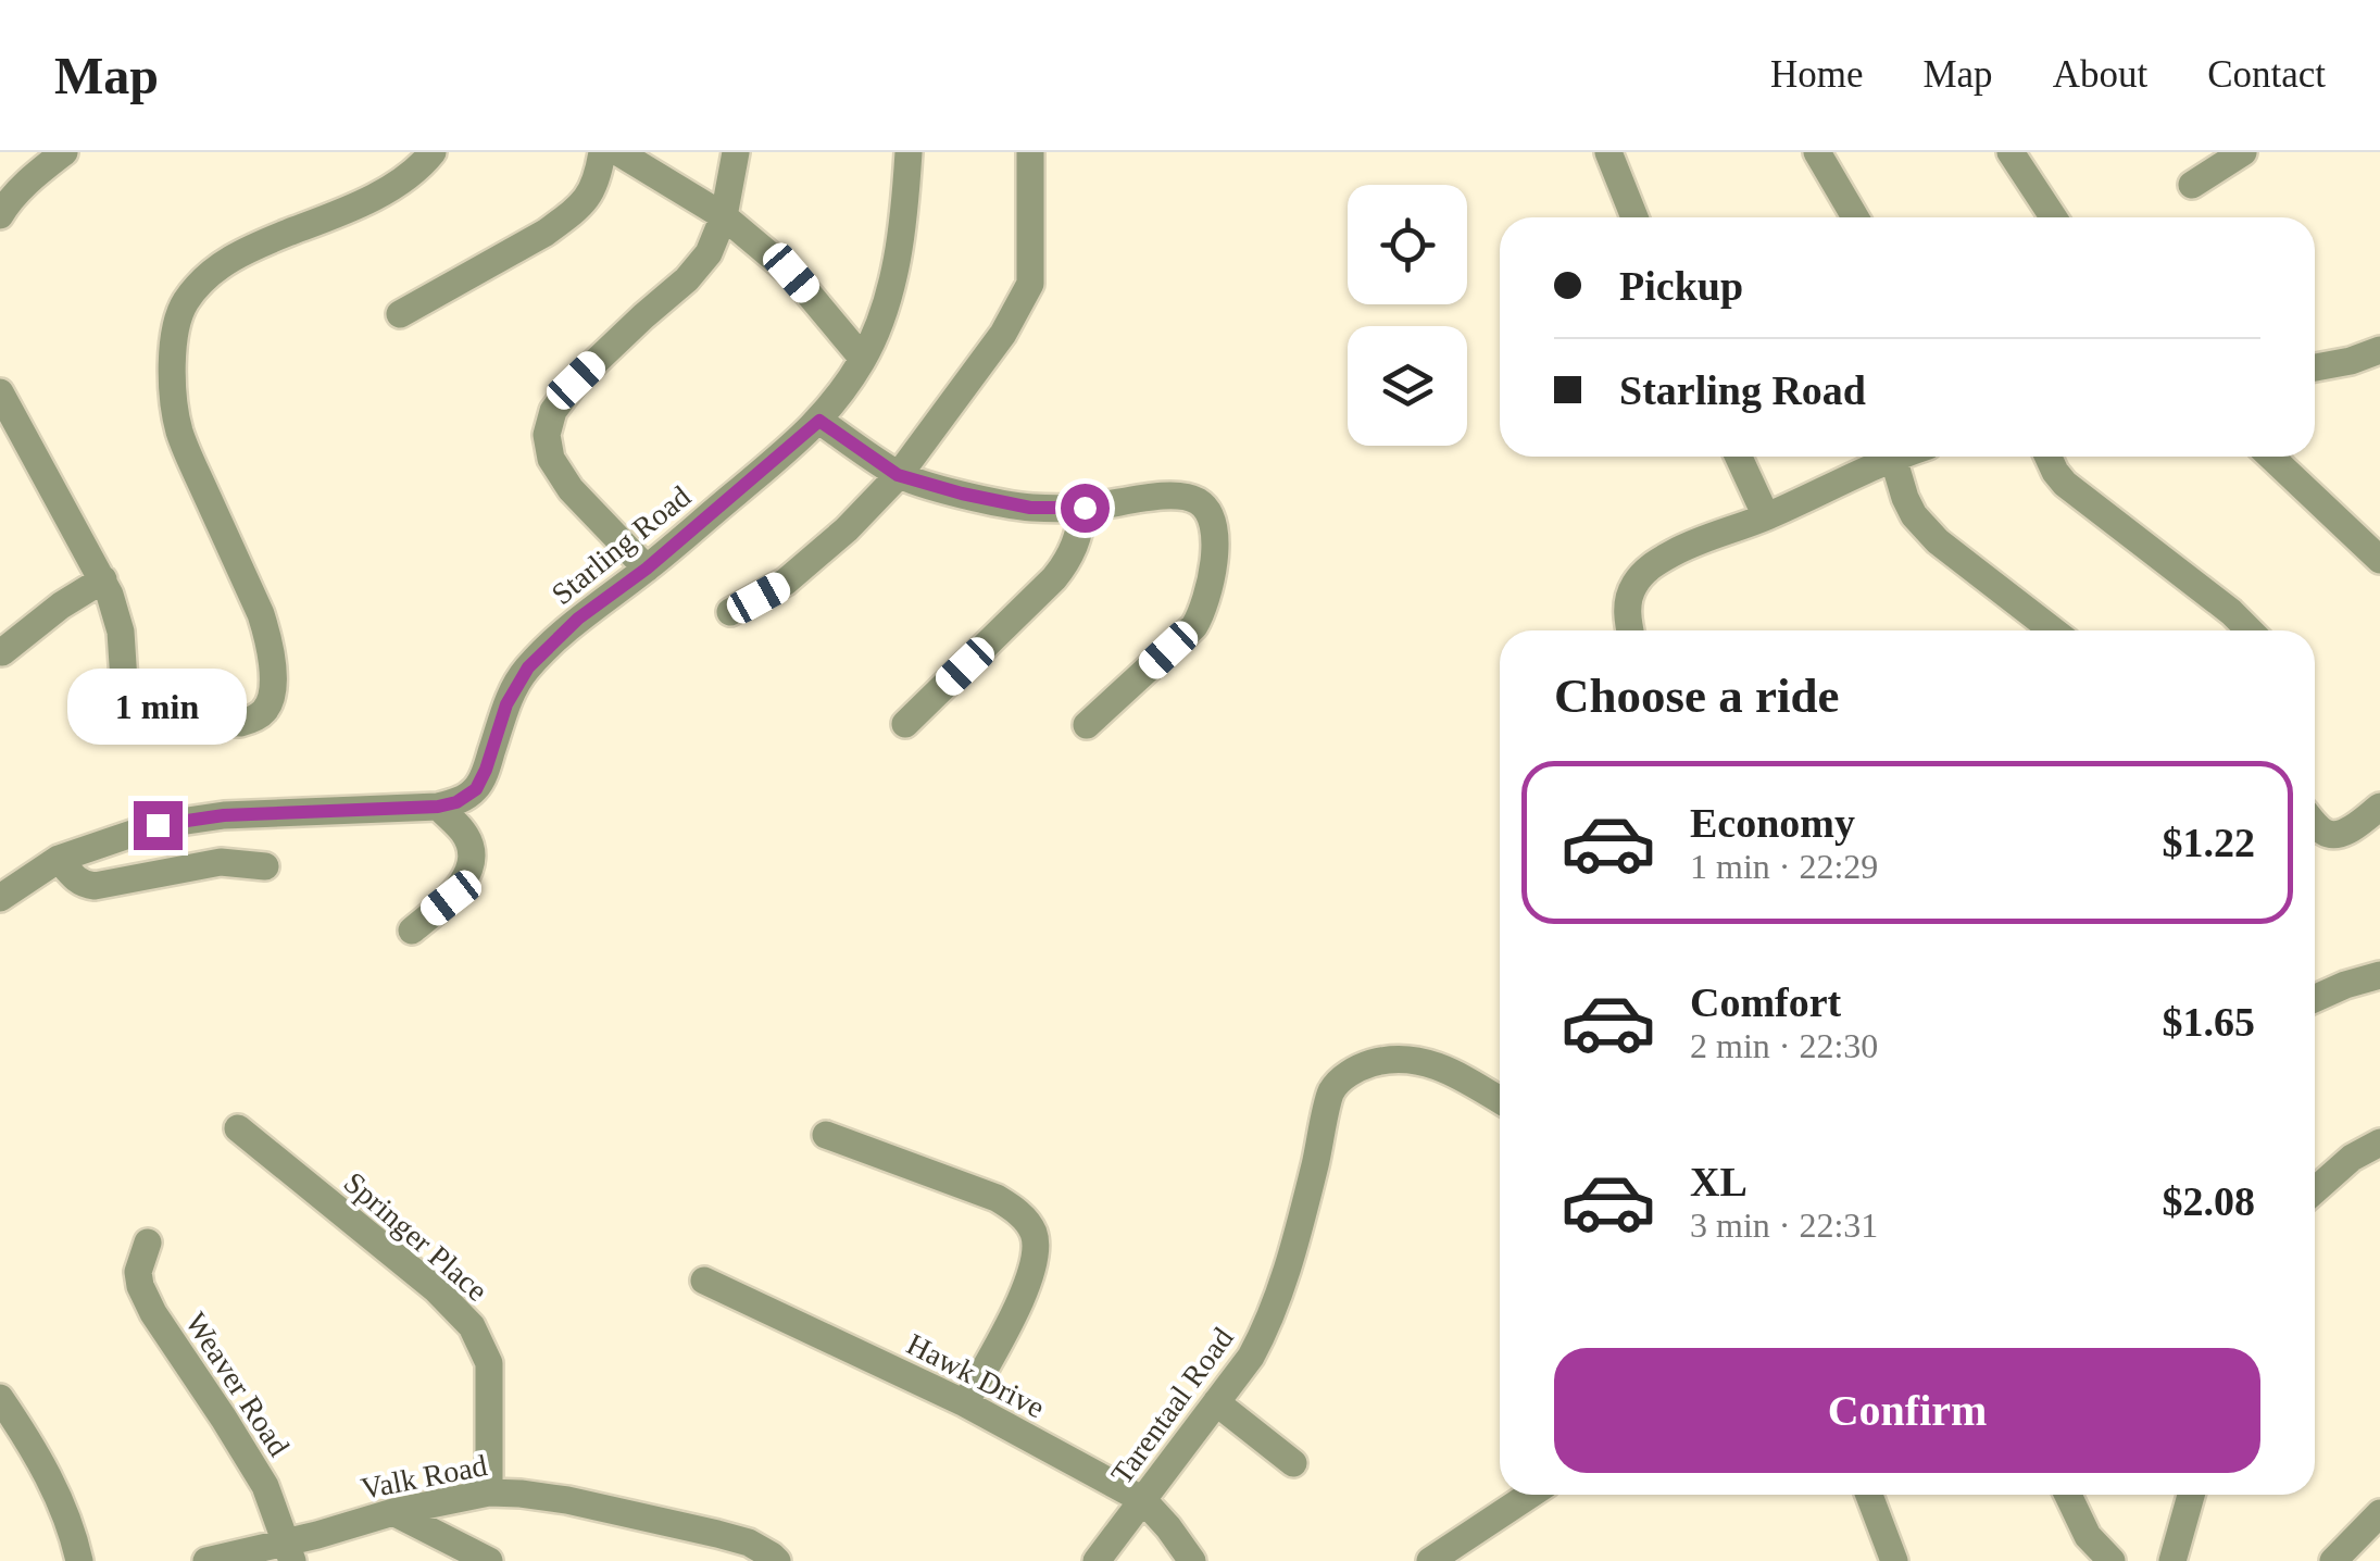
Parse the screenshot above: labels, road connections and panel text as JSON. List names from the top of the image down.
{
  "streets": {
    "street": [
      "Starling Road",
      "Springer Place",
      "Hawk Drive",
      "Weaver Road",
      "Tarentaal Road",
      "Valk Road"
    ]
  },
  "crossings": [
    ["Springer Place", "Valk Road"],
    ["Hawk Drive", "Tarentaal Road"],
    ["Weaver Road", "Valk Road"]
  ],
  "page": {
    "header": "Map",
    "nav": [
      "Home",
      "Map",
      "About",
      "Contact"
    ],
    "banner": ["Pickup", "Starling Road"],
    "heading": "Choose a ride",
    "bubble": "1 min",
    "list": [
      {
        "name": "Economy",
        "note": "1 min · 22:29",
        "value": "$1.22"
      },
      {
        "name": "Comfort",
        "note": "2 min · 22:30",
        "value": "$1.65"
      },
      {
        "name": "XL",
        "note": "3 min · 22:31",
        "value": "$2.08"
      }
    ],
    "buttons": "Confirm"
  }
}
